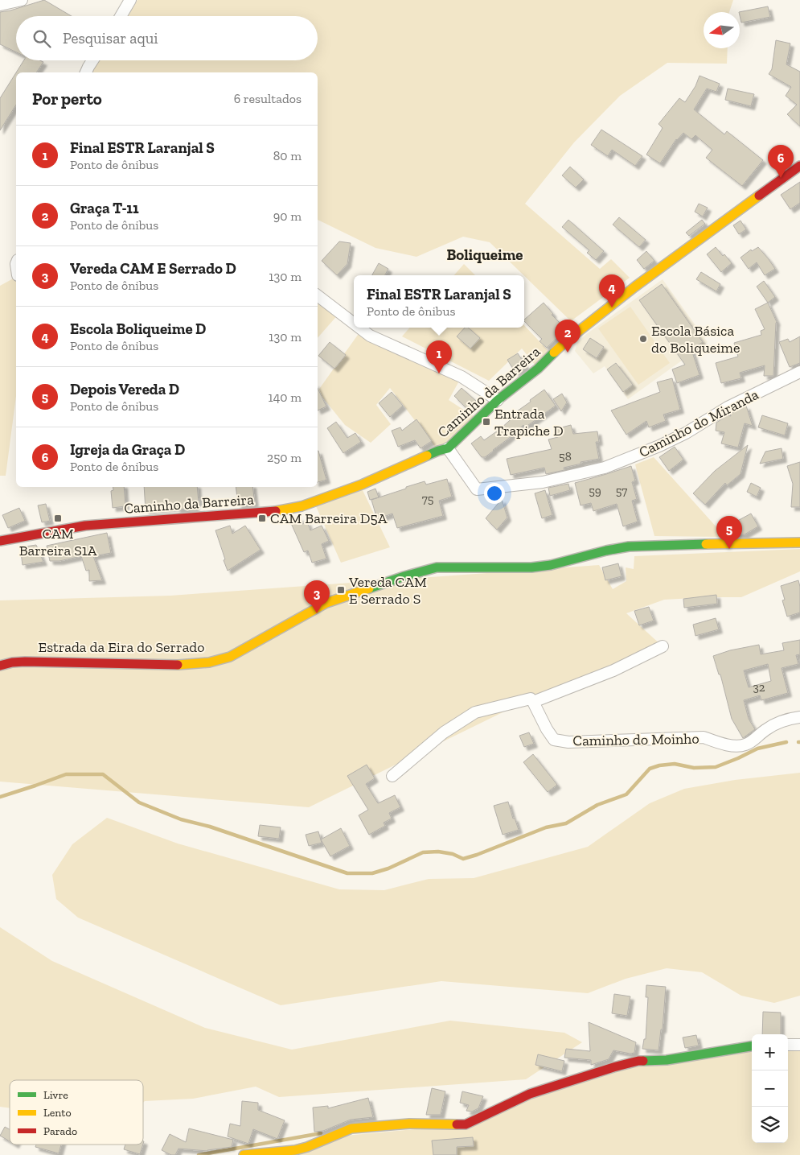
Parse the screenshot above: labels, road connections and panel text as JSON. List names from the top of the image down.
{
  "streets": {
    "street": [
      "Caminho da Barreira",
      "Caminho do Miranda",
      "Estrada da Eira do Serrado",
      "Caminho do Moinho"
    ]
  },
  "crossings": [
    ["Caminho da Barreira", "Caminho do Miranda"]
  ],
  "districts": ["Boliqueime"],
  "places": {
    "other": ["Escola Básica do Boliqueime"],
    "transit": [
      "Entrada Trapiche D",
      "CAM Barreira S1A",
      "CAM Barreira D5A",
      "Vereda CAM E Serrado S"
    ]
  },
  "house_numbers": [
    "58",
    "59",
    "57",
    "75",
    "32"
  ],
  "legend": ["Livre", "Lento", "Parado"],
  "north": "left",
  "page": {
    "search": "Pesquisar aqui",
    "heading": ["Por perto", "6 resultados"],
    "list": [
      {
        "mark": "1",
        "name": "Final ESTR Laranjal S",
        "note": "Ponto de ônibus",
        "value": "80 m"
      },
      {
        "mark": "2",
        "name": "Graça T-11",
        "note": "Ponto de ônibus",
        "value": "90 m"
      },
      {
        "mark": "3",
        "name": "Vereda CAM E Serrado D",
        "note": "Ponto de ônibus",
        "value": "130 m"
      },
      {
        "mark": "4",
        "name": "Escola Boliqueime D",
        "note": "Ponto de ônibus",
        "value": "130 m"
      },
      {
        "mark": "5",
        "name": "Depois Vereda D",
        "note": "Ponto de ônibus",
        "value": "140 m"
      },
      {
        "mark": "6",
        "name": "Igreja da Graça D",
        "note": "Ponto de ônibus",
        "value": "250 m"
      }
    ],
    "pins": [
      "6",
      "4",
      "2",
      "1",
      "5",
      "3"
    ],
    "popup": ["Final ESTR Laranjal S", "Ponto de ônibus"],
    "map_buttons": ["+", "−"]
  }
}
